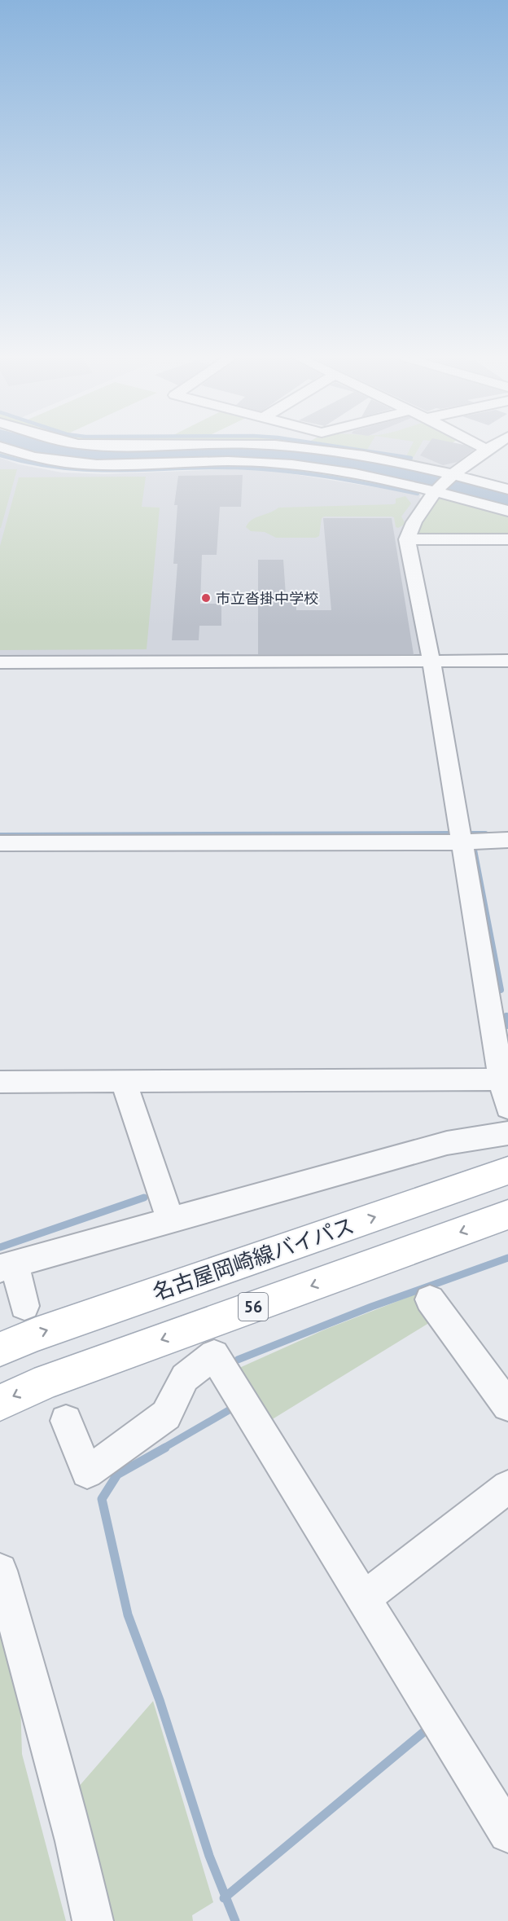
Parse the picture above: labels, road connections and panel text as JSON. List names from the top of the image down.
{
  "streets": {
    "main road": ["名古屋岡崎線バイパス", "56"]
  },
  "places": ["市立沓掛中学校"]
}
